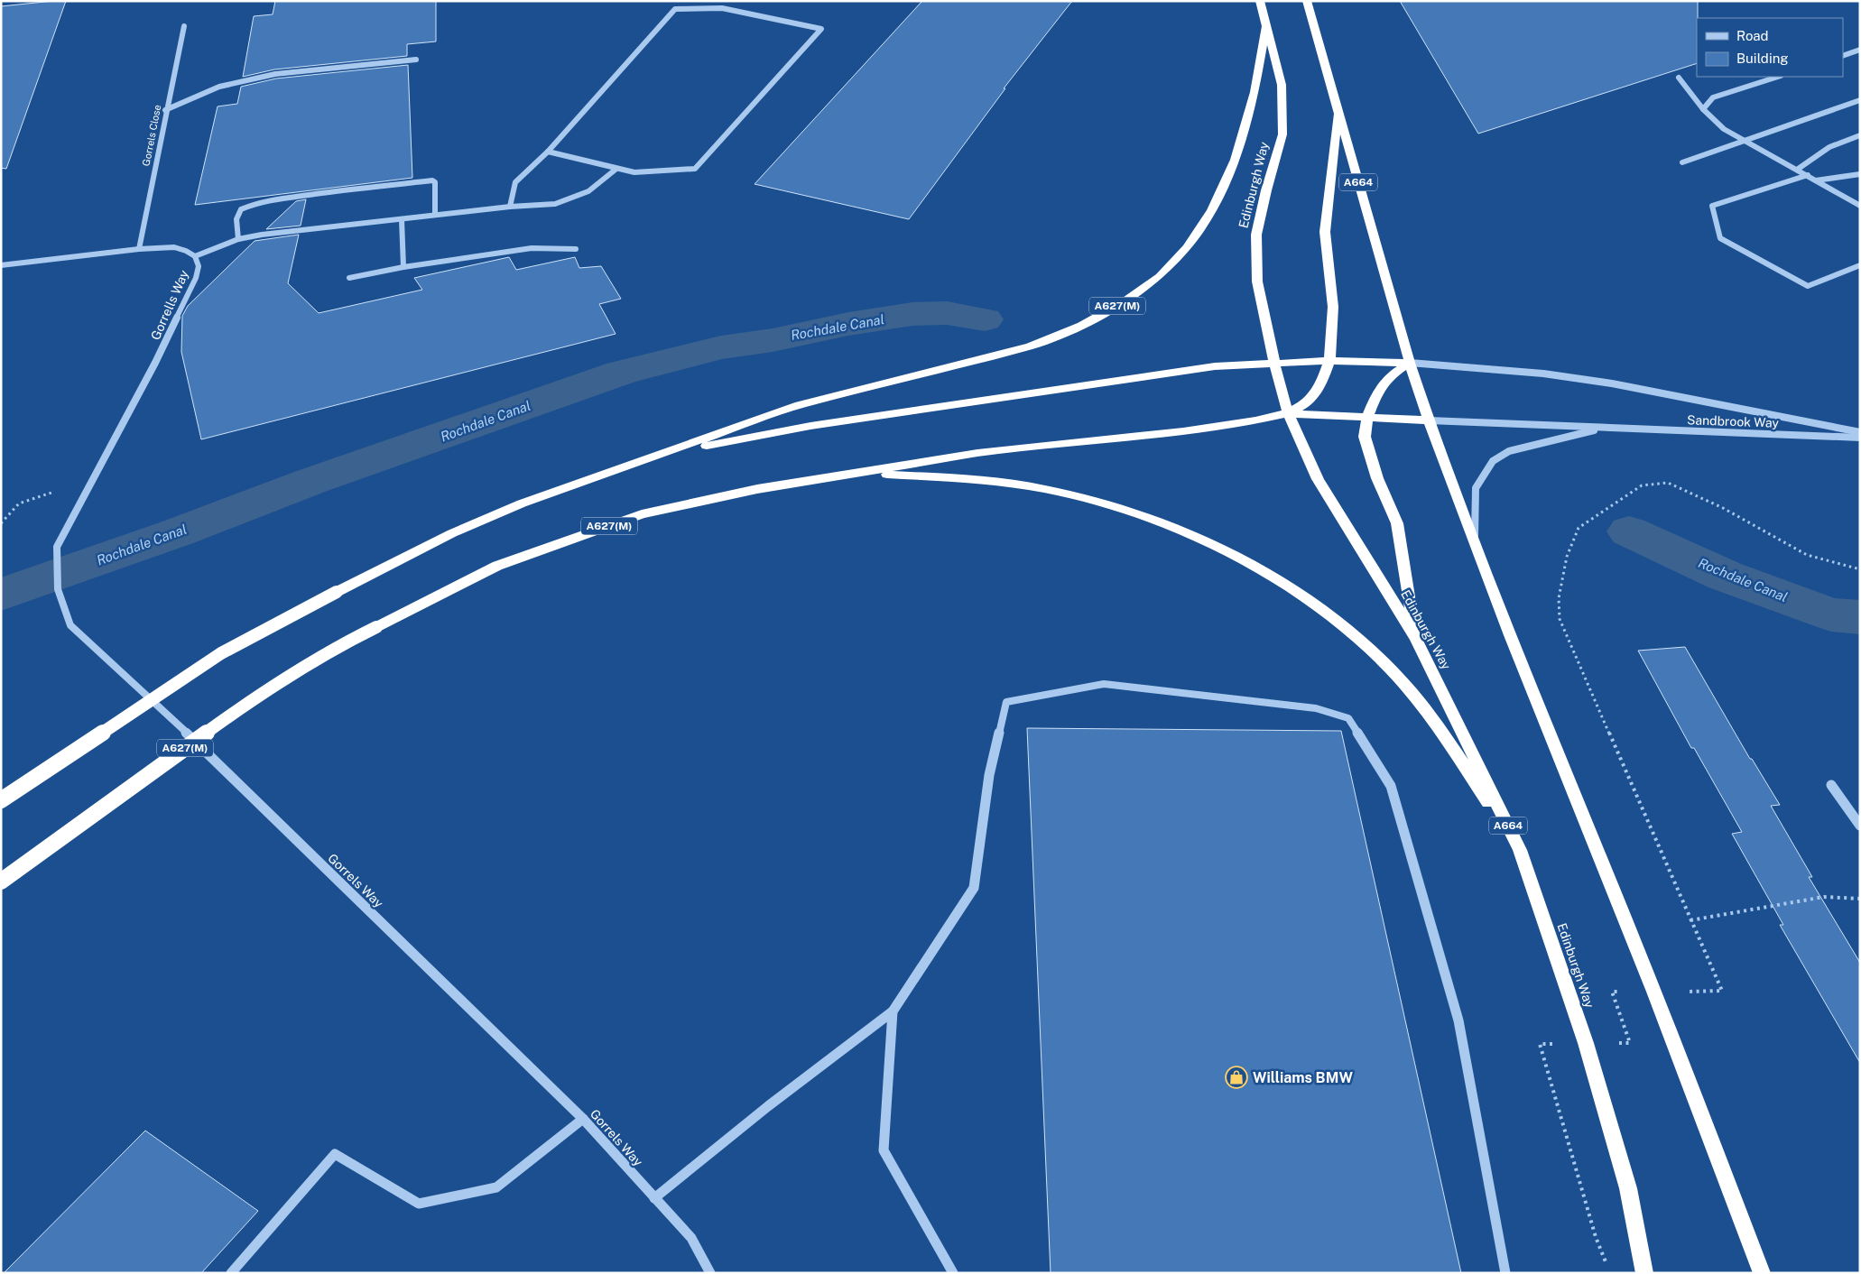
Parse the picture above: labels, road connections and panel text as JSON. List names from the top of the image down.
{
  "streets": {
    "highway": ["A664", "Edinburgh Way", "A627(M)"],
    "street": [
      "Gorrels Close",
      "Gorrells Way",
      "Sandbrook Way",
      "Gorrels Way"
    ]
  },
  "crossings": [
    ["Gorrels Close", "Gorrells Way"],
    ["A664", "Edinburgh Way"],
    ["A664", "Sandbrook Way"],
    ["Edinburgh Way", "A627(M)"],
    ["Gorrells Way", "Gorrels Way"]
  ],
  "water": ["Rochdale Canal"],
  "places": {
    "shop": ["Williams BMW"]
  },
  "legend": ["Road", "Building"]
}
